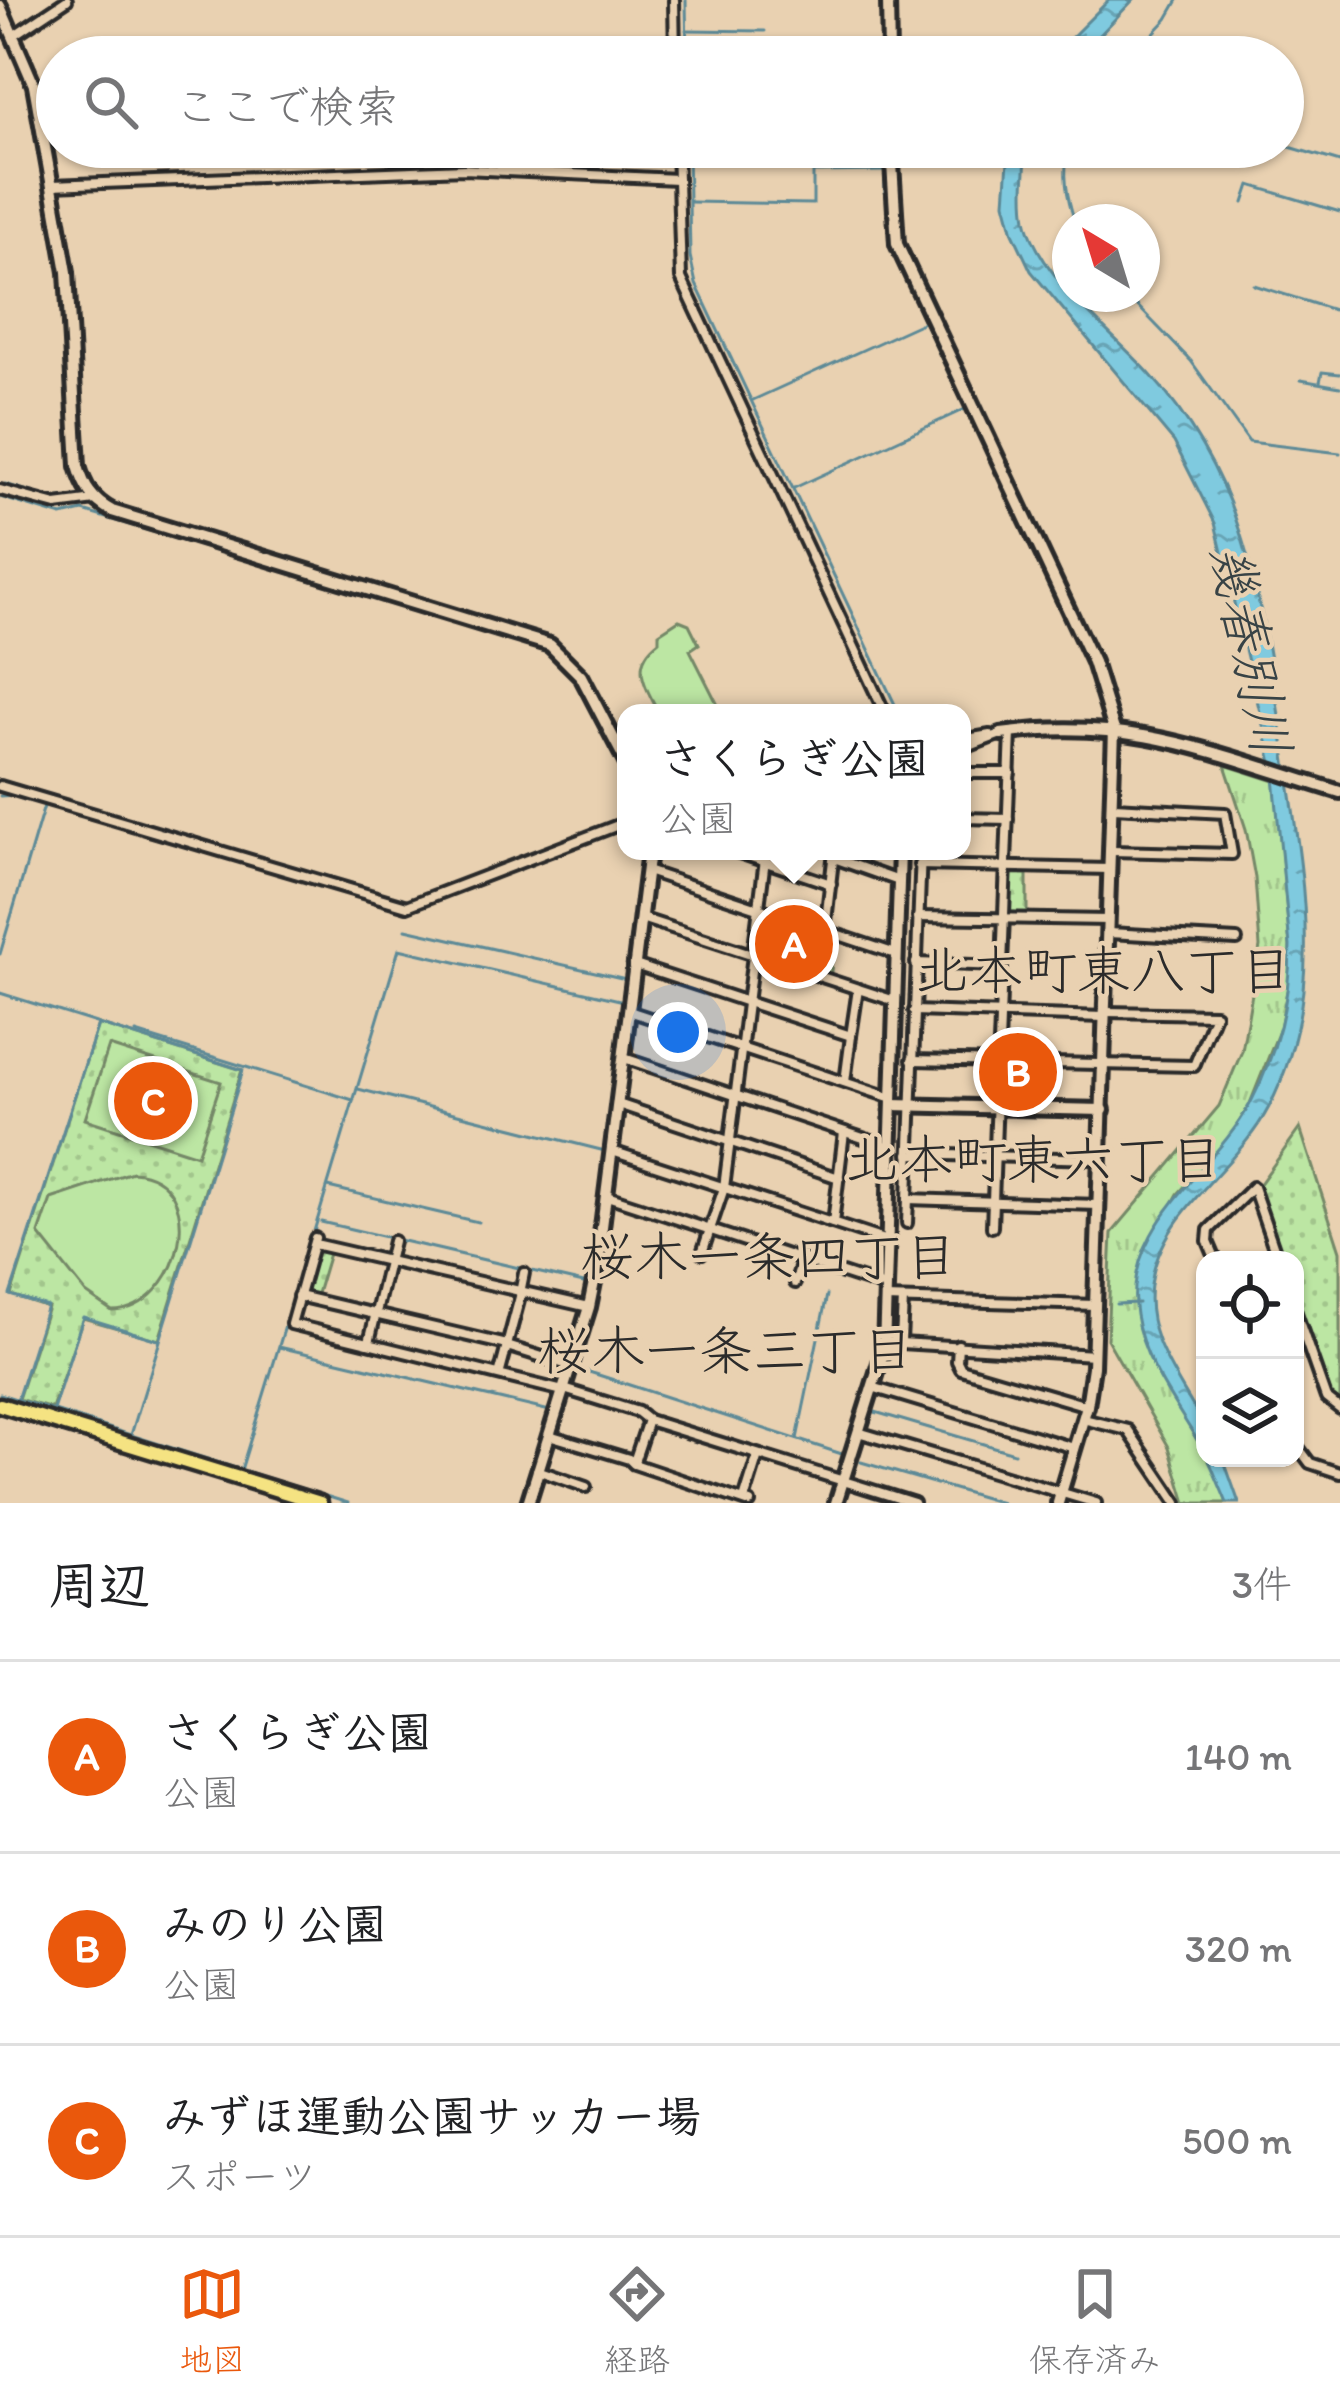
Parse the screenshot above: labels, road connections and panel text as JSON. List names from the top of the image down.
{
  "districts": [
    "北本町東八丁目",
    "北本町東六丁目",
    "桜木一条四丁目",
    "桜木一条三丁目"
  ],
  "water": ["幾春別川"],
  "north": "top left",
  "page": {
    "search": "ここで検索",
    "popup": ["さくらぎ公園", "公園"],
    "pins": ["A", "B", "C"],
    "heading": ["周辺", "3件"],
    "list": [
      {
        "mark": "A",
        "name": "さくらぎ公園",
        "note": "公園",
        "value": "140 m"
      },
      {
        "mark": "B",
        "name": "みのり公園",
        "note": "公園",
        "value": "320 m"
      },
      {
        "mark": "C",
        "name": "みずほ運動公園サッカー場",
        "note": "スポーツ",
        "value": "500 m"
      }
    ],
    "nav": ["地図", "経路", "保存済み"]
  }
}
